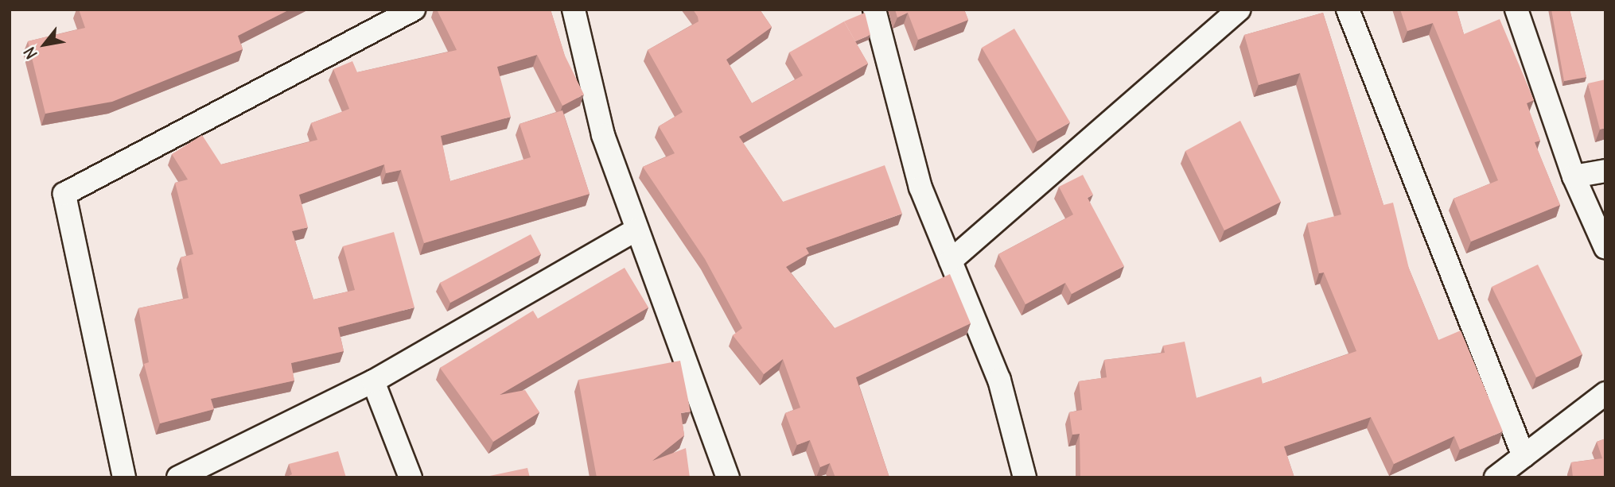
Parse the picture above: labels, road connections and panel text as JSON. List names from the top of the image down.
{
  "north": "bottom left"
}
